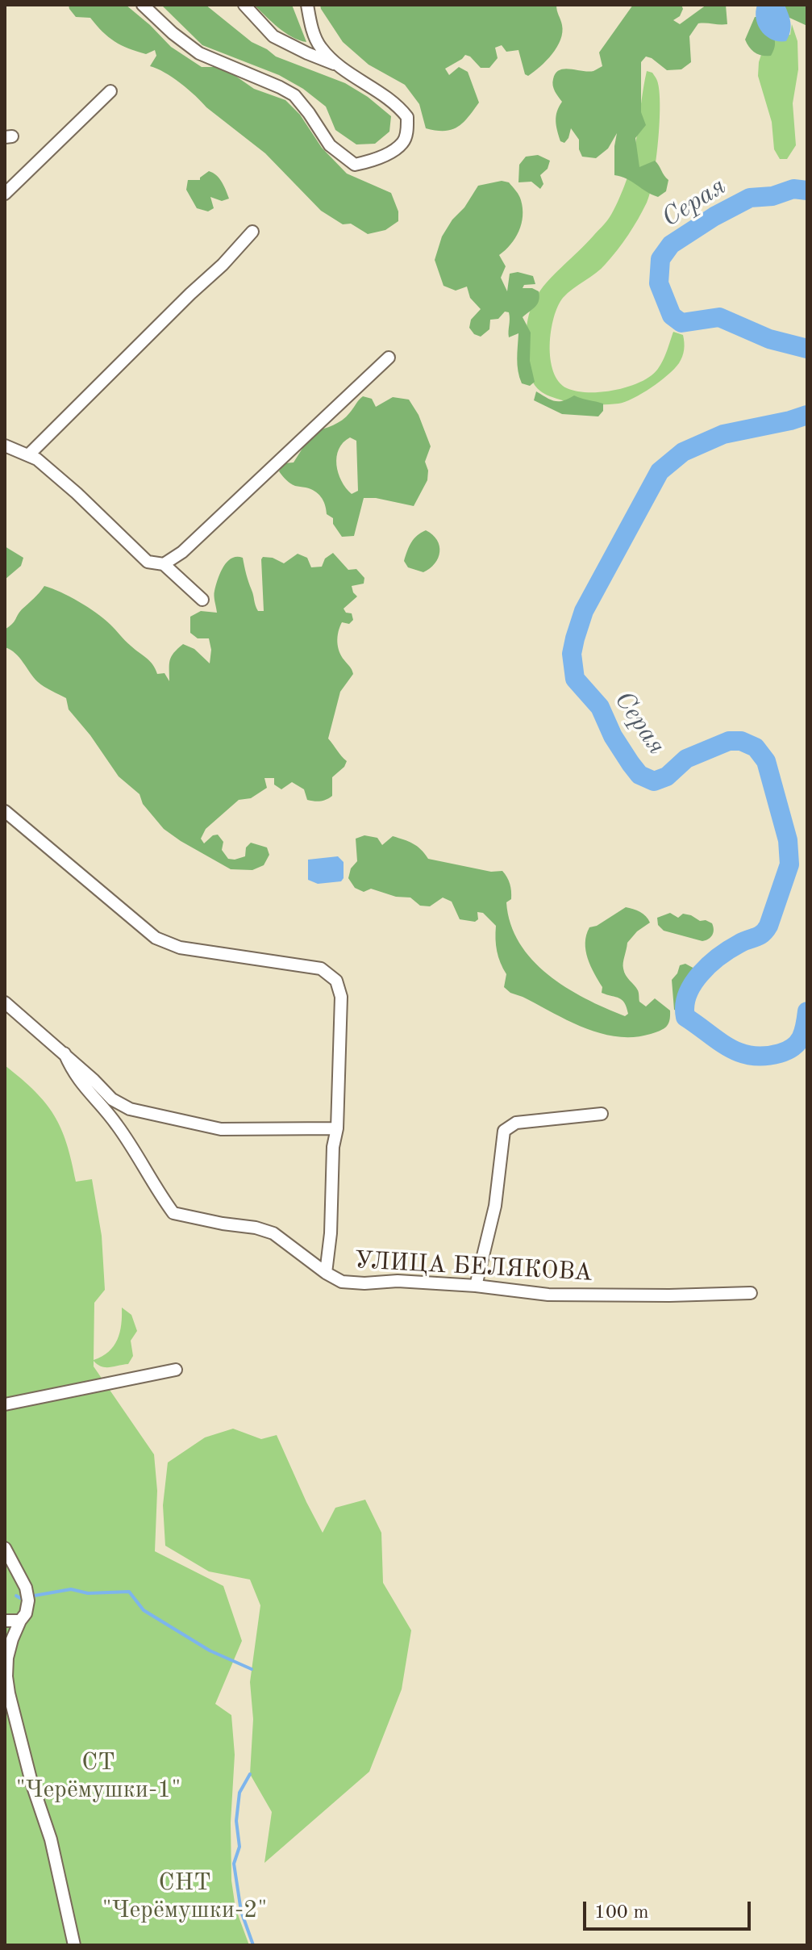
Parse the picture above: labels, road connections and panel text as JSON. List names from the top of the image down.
{
  "streets": {
    "street": ["УЛИЦА БЕЛЯКОВА"]
  },
  "water": ["Серая"],
  "parks": ["СТ \"Черёмушки-1\"", "СНТ \"Черёмушки-2\""],
  "scale_bar": "100 m"
}
